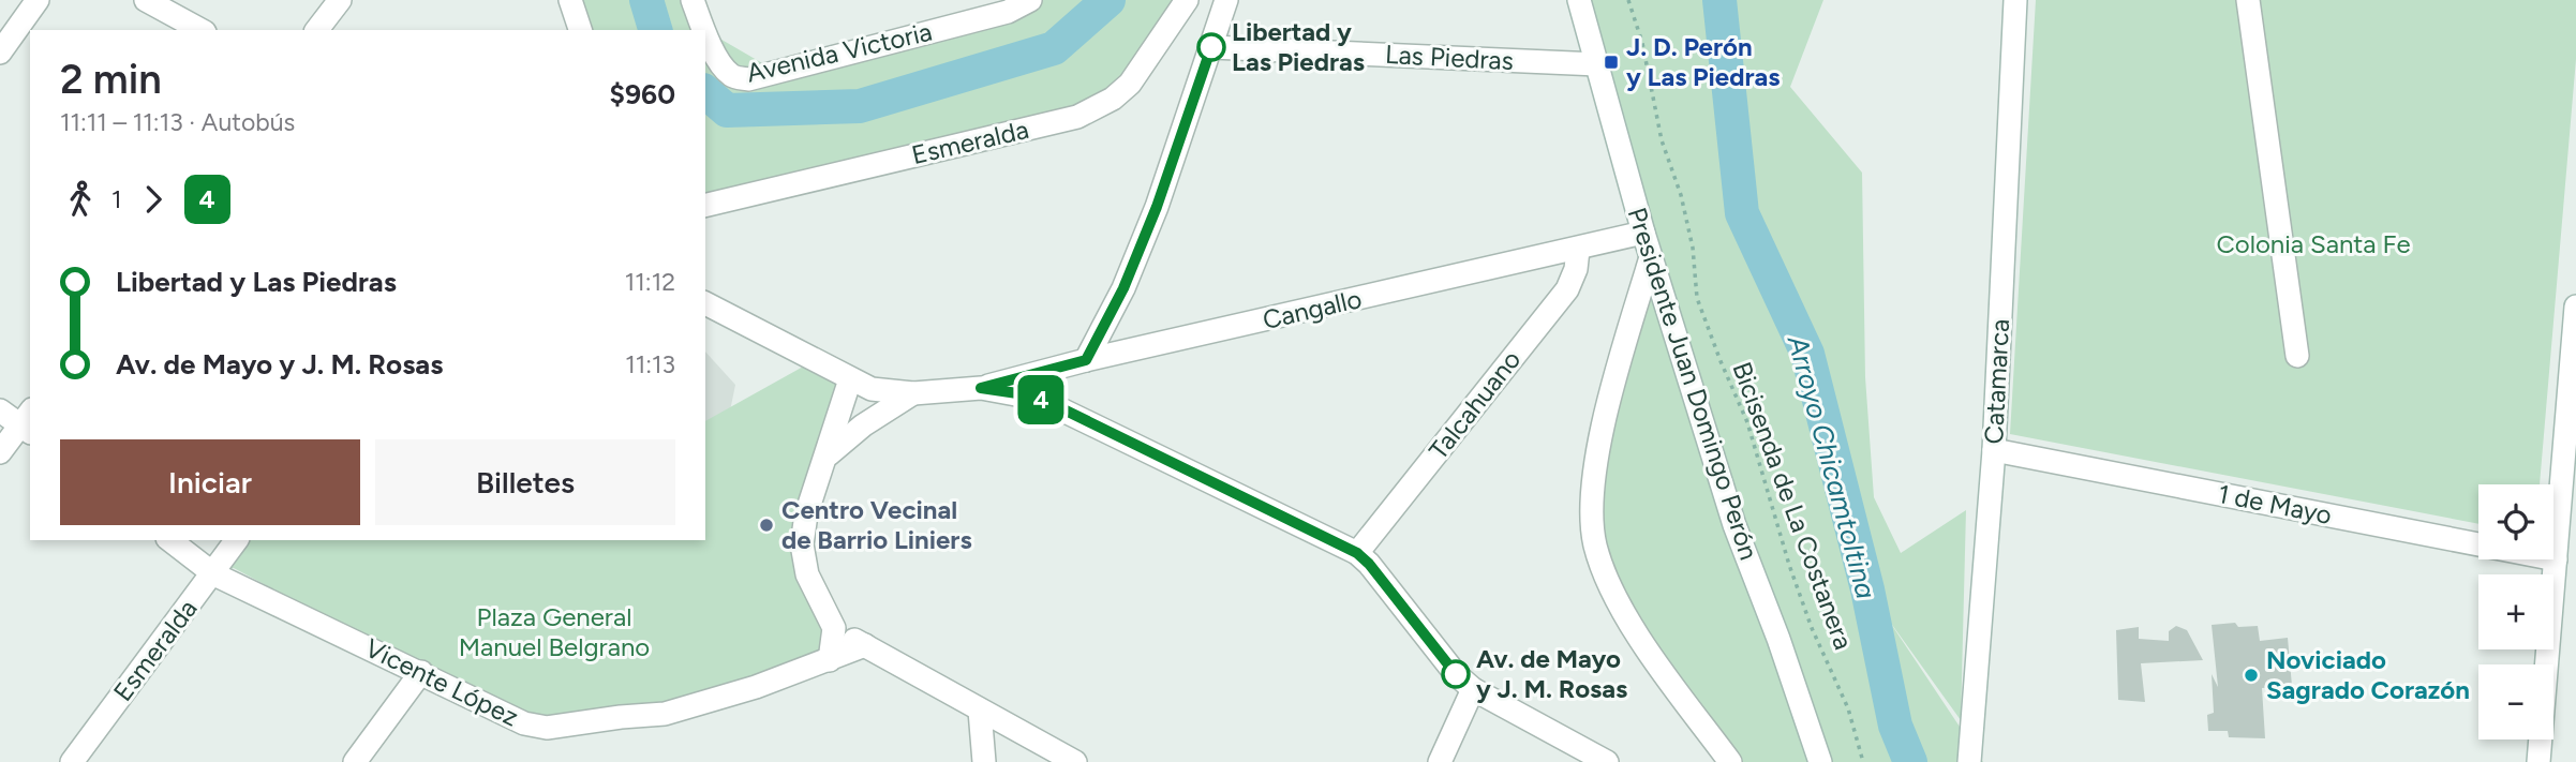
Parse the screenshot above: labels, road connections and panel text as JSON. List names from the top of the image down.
{
  "streets": {
    "street": [
      "Avenida Victoria",
      "Las Piedras",
      "Esmeralda",
      "Cangallo",
      "Catamarca",
      "Presidente Juan Domingo Perón",
      "Talcahuano",
      "1 de Mayo",
      "Vicente López"
    ],
    "path": ["Bicisenda de La Costanera"]
  },
  "crossings": [
    ["Las Piedras", "Presidente Juan Domingo Perón"],
    ["Esmeralda", "Vicente López"],
    ["Cangallo", "Presidente Juan Domingo Perón"],
    ["Cangallo", "Talcahuano"],
    ["Catamarca", "1 de Mayo"]
  ],
  "water": ["Arroyo Chicamtoltina"],
  "parks": ["Colonia Santa Fe", "Plaza General Manuel Belgrano"],
  "places": {
    "other": [
      "Libertad y Las Piedras",
      "Centro Vecinal de Barrio Liniers",
      "Av. de Mayo y J. M. Rosas",
      "Noviciado Sagrado Corazón"
    ],
    "transit": ["J. D. Perón y Las Piedras"]
  },
  "lines": ["bus line 4"],
  "page": {
    "on_map": "4",
    "heading": ["2 min", "11:11 – 11:13 · Autobús", "$960"],
    "legs": ["1", "4"],
    "list": [
      {
        "name": "Libertad y Las Piedras",
        "value": "11:12"
      },
      {
        "name": "Av. de Mayo y J. M. Rosas",
        "value": "11:13"
      }
    ],
    "buttons": ["Iniciar", "Billetes"],
    "map_buttons": ["+", "−"]
  }
}
